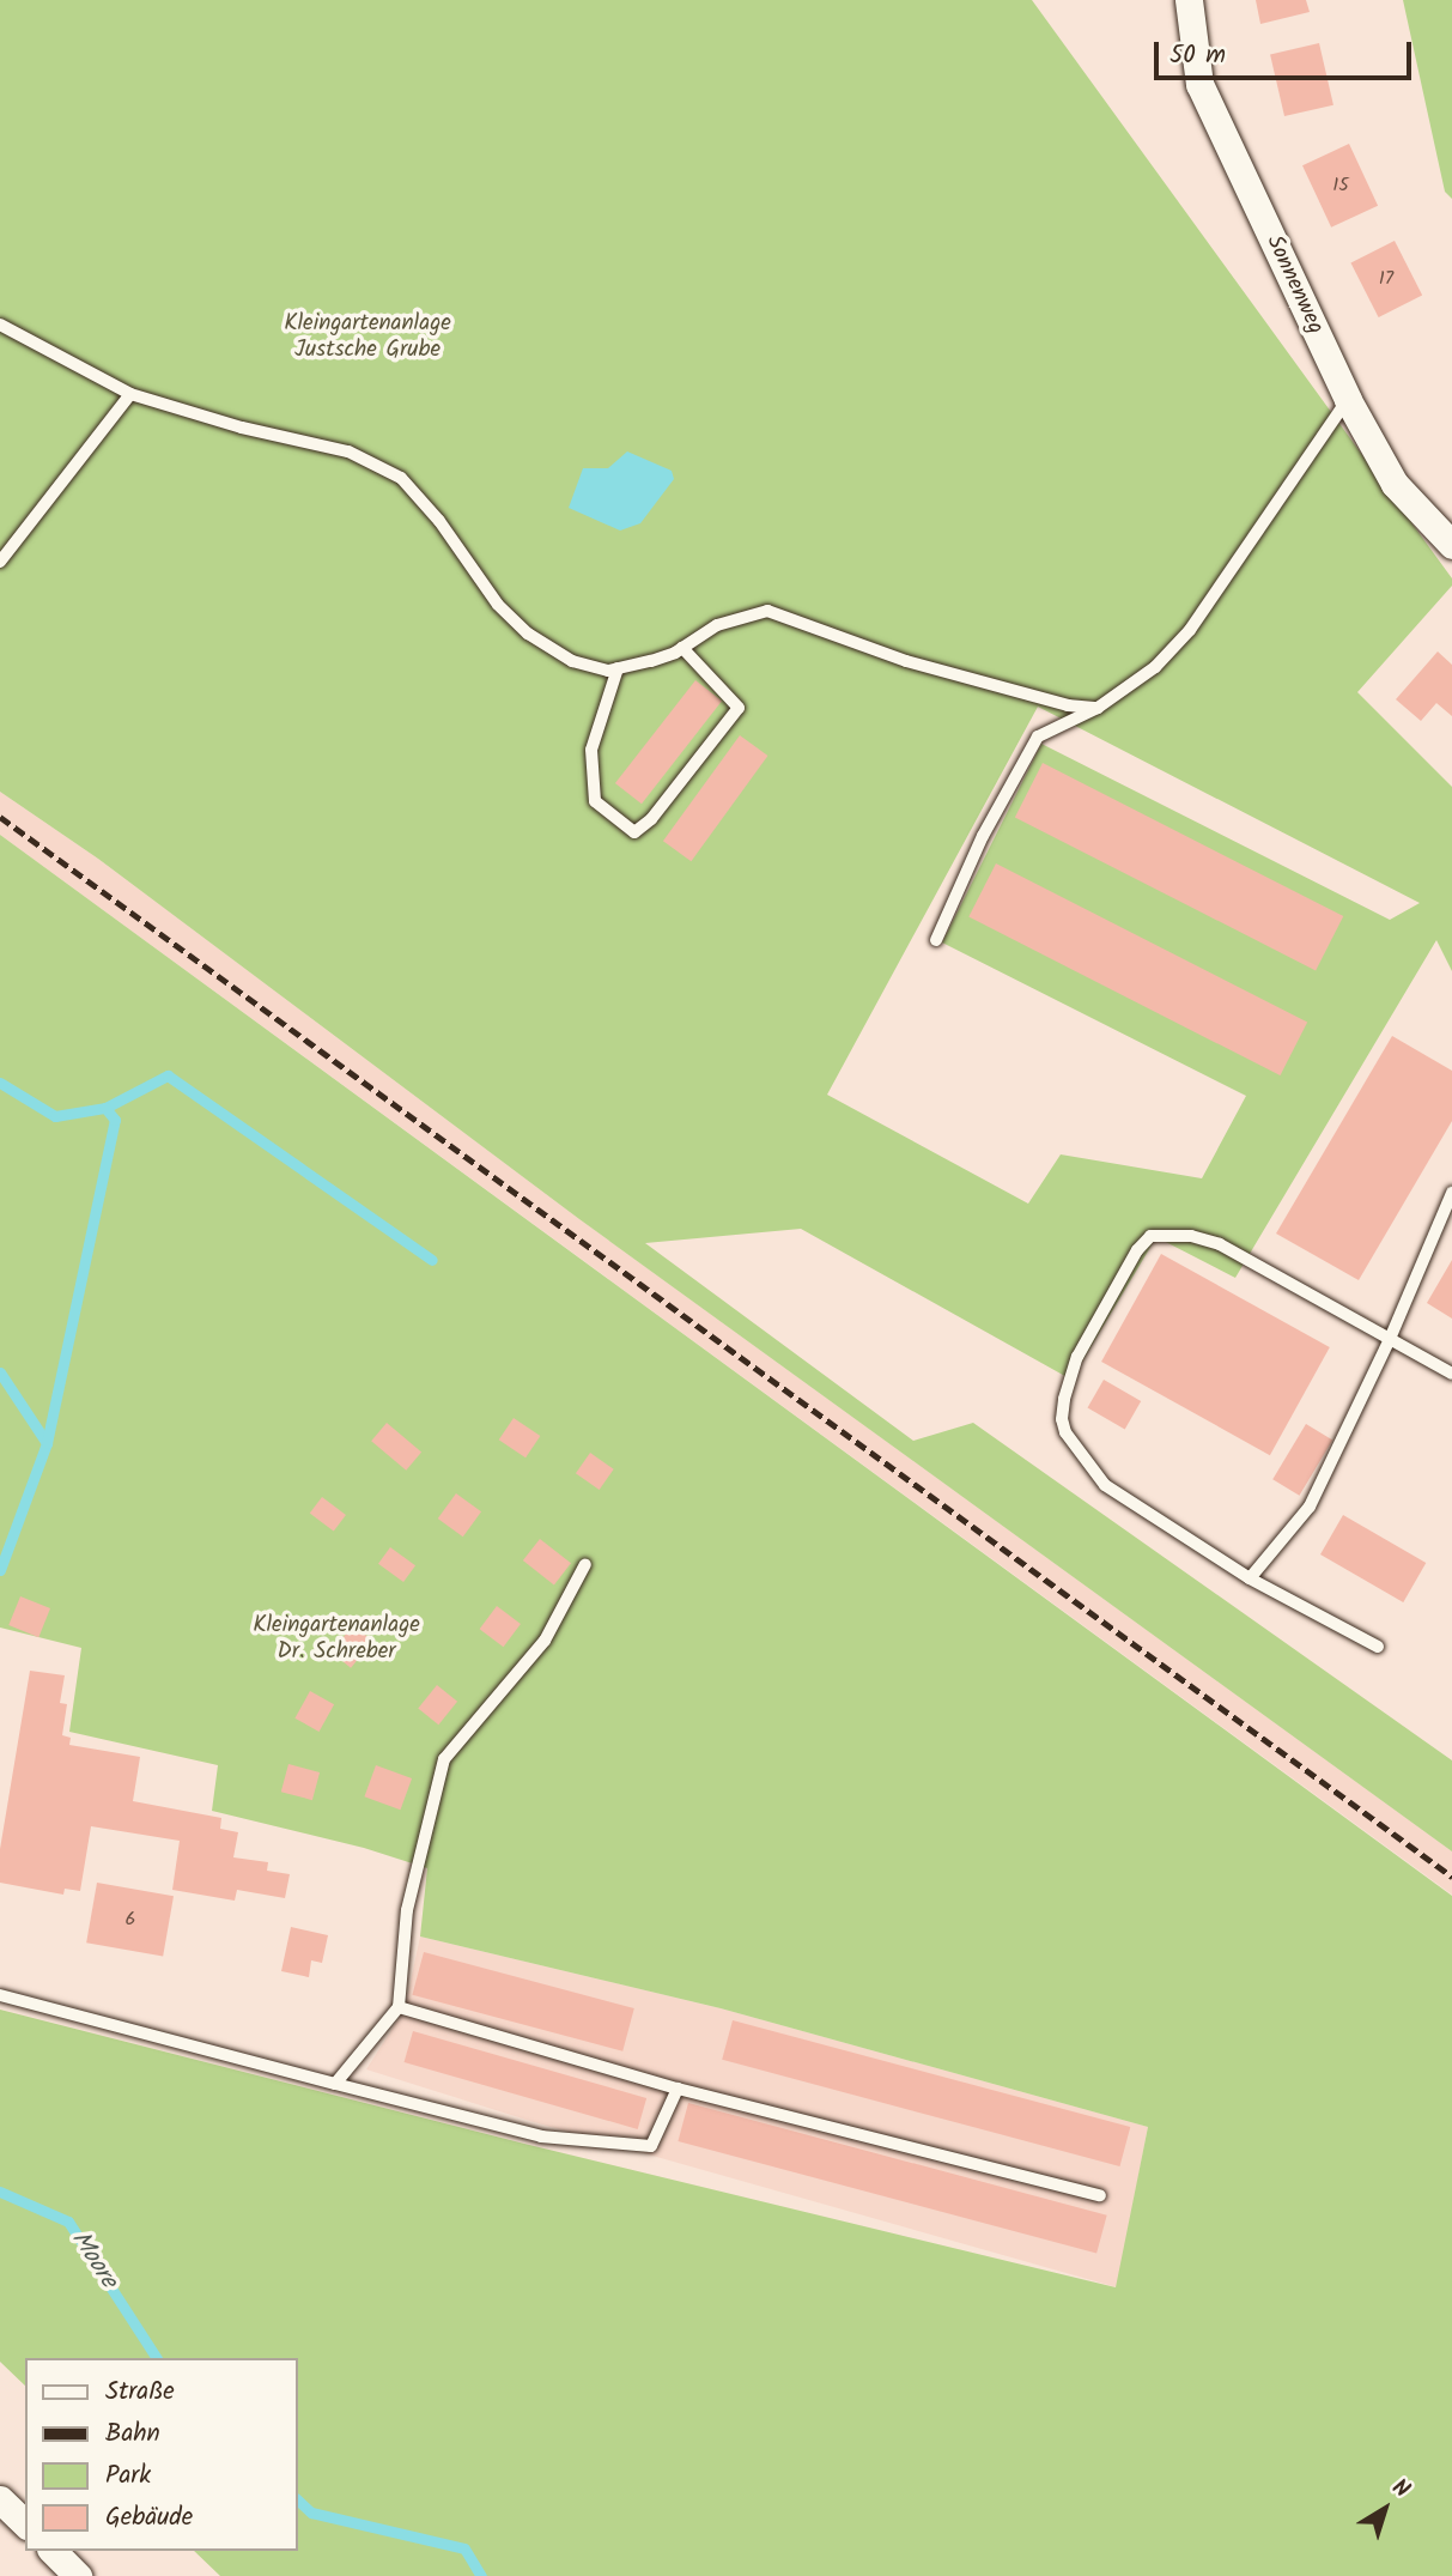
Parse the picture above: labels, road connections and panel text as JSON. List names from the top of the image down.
{
  "streets": {
    "street": ["Sonnenweg"]
  },
  "water": ["Moore"],
  "parks": ["Kleingartenanlage Justsche Grube", "Kleingartenanlage Dr. Schreber"],
  "house_numbers": ["15", "17", "6"],
  "legend": [
    "Straße",
    "Bahn",
    "Park",
    "Gebäude"
  ],
  "scale_bar": "50 m",
  "north": "top right"
}
